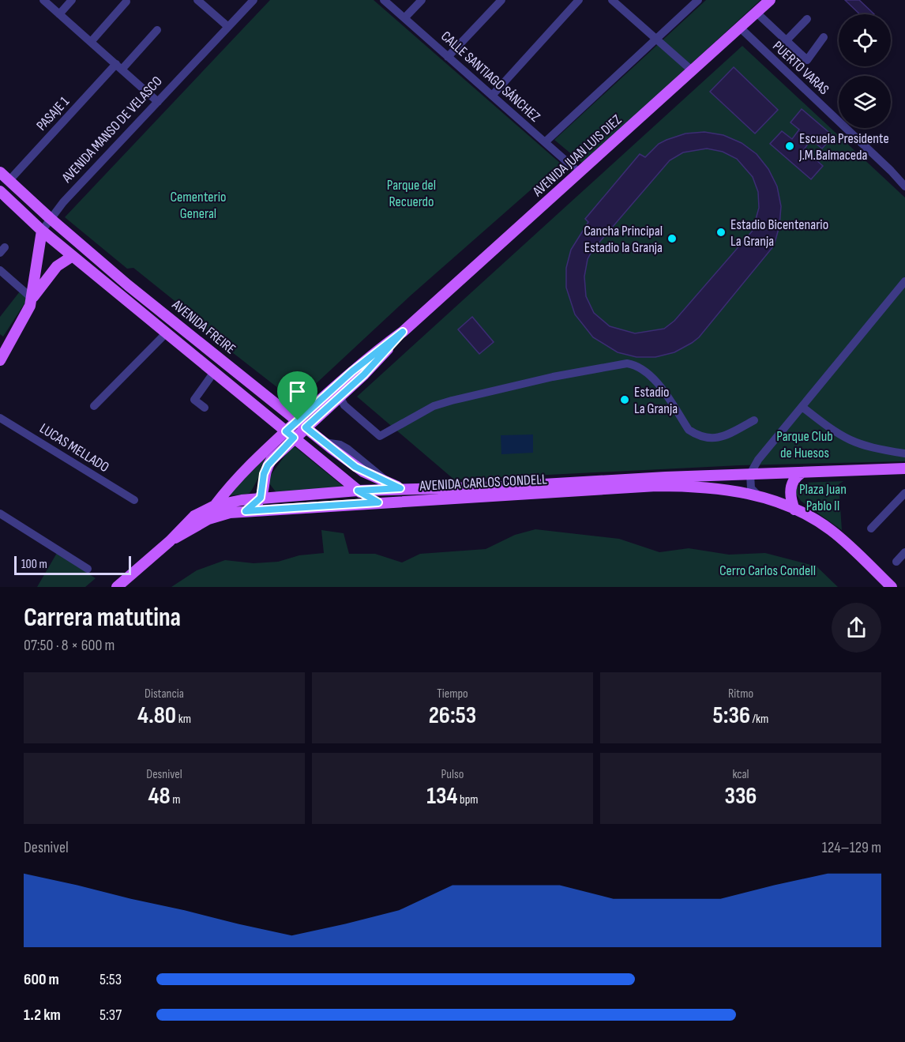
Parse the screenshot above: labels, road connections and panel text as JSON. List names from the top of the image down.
{
  "streets": {
    "main road": [
      "AVENIDA MANSO DE VELASCO",
      "AVENIDA JUAN LUIS DIEZ",
      "AVENIDA FREIRE",
      "AVENIDA CARLOS CONDELL"
    ],
    "street": [
      "PUERTO VARAS",
      "CALLE SANTIAGO SÁNCHEZ",
      "PASAJE 1",
      "LUCAS MELLADO"
    ]
  },
  "crossings": [
    ["PUERTO VARAS", "AVENIDA JUAN LUIS DIEZ"],
    ["CALLE SANTIAGO SÁNCHEZ", "AVENIDA JUAN LUIS DIEZ"],
    ["PASAJE 1", "AVENIDA FREIRE"],
    ["AVENIDA MANSO DE VELASCO", "AVENIDA FREIRE"],
    ["AVENIDA JUAN LUIS DIEZ", "AVENIDA FREIRE"],
    ["AVENIDA JUAN LUIS DIEZ", "AVENIDA CARLOS CONDELL"],
    ["AVENIDA FREIRE", "AVENIDA CARLOS CONDELL"]
  ],
  "parks": [
    "Parque del Recuerdo",
    "Cementerio General",
    "Parque Club de Huesos",
    "Plaza Juan Pablo II",
    "Cerro Carlos Condell"
  ],
  "places": [
    "Escuela Presidente J.M.Balmaceda",
    "Estadio Bicentenario La Granja",
    "Cancha Principal Estadio la Granja",
    "Estadio La Granja"
  ],
  "scale_bar": "100 m",
  "page": {
    "scale": "100 m",
    "heading": ["Carrera matutina", "07:50 · 8 × 600 m"],
    "stats": [
      ["Distancia", "4.80 km"],
      ["Tiempo", "26:53"],
      ["Ritmo", "5:36 /km"],
      ["Desnivel", "48 m"],
      ["Pulso", "134 bpm"],
      ["kcal", "336"]
    ],
    "chart": ["Desnivel", "124–129 m"],
    "list": [
      {
        "name": "600 m",
        "note": "5:53"
      },
      {
        "name": "1.2 km",
        "note": "5:37"
      }
    ]
  }
}
